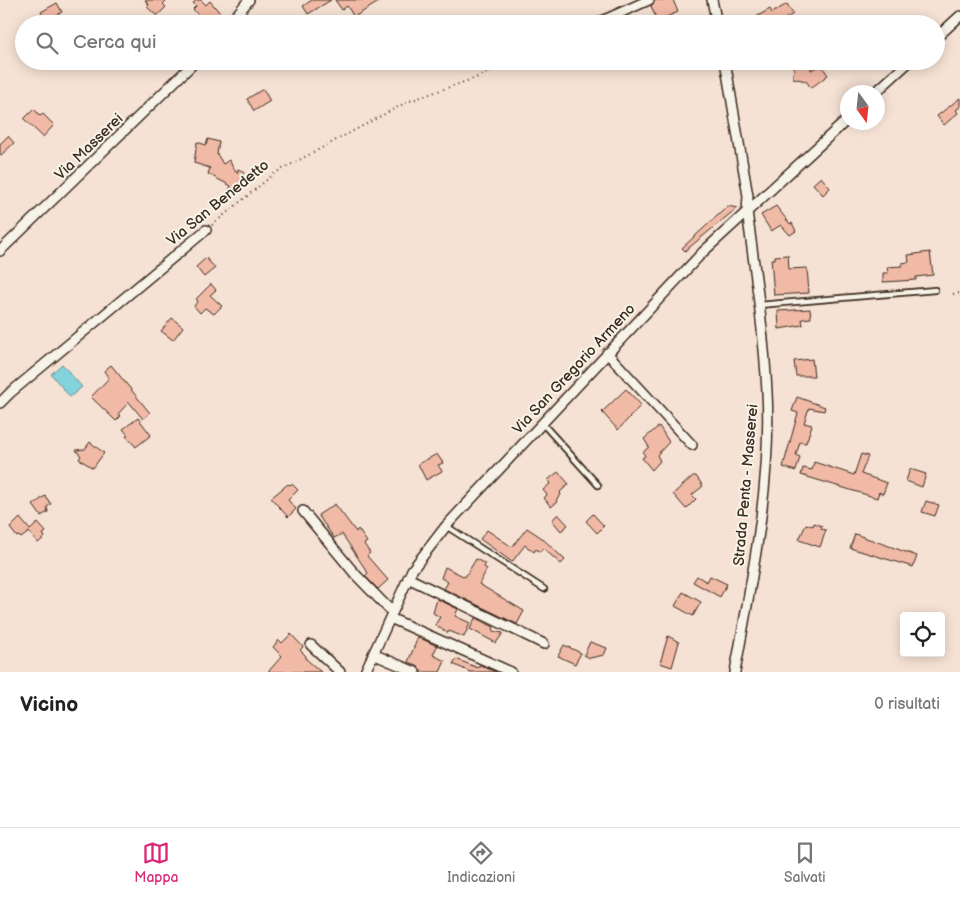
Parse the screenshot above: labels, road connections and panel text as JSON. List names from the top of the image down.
{
  "streets": {
    "street": [
      "Via Masserei",
      "Via San Benedetto",
      "Via San Gregorio Armeno",
      "Strada Penta - Masserei"
    ]
  },
  "crossings": [
    ["Via San Gregorio Armeno", "Strada Penta - Masserei"]
  ],
  "north": "bottom",
  "page": {
    "search": "Cerca qui",
    "heading": ["Vicino", "0 risultati"],
    "nav": ["Mappa", "Indicazioni", "Salvati"]
  }
}
